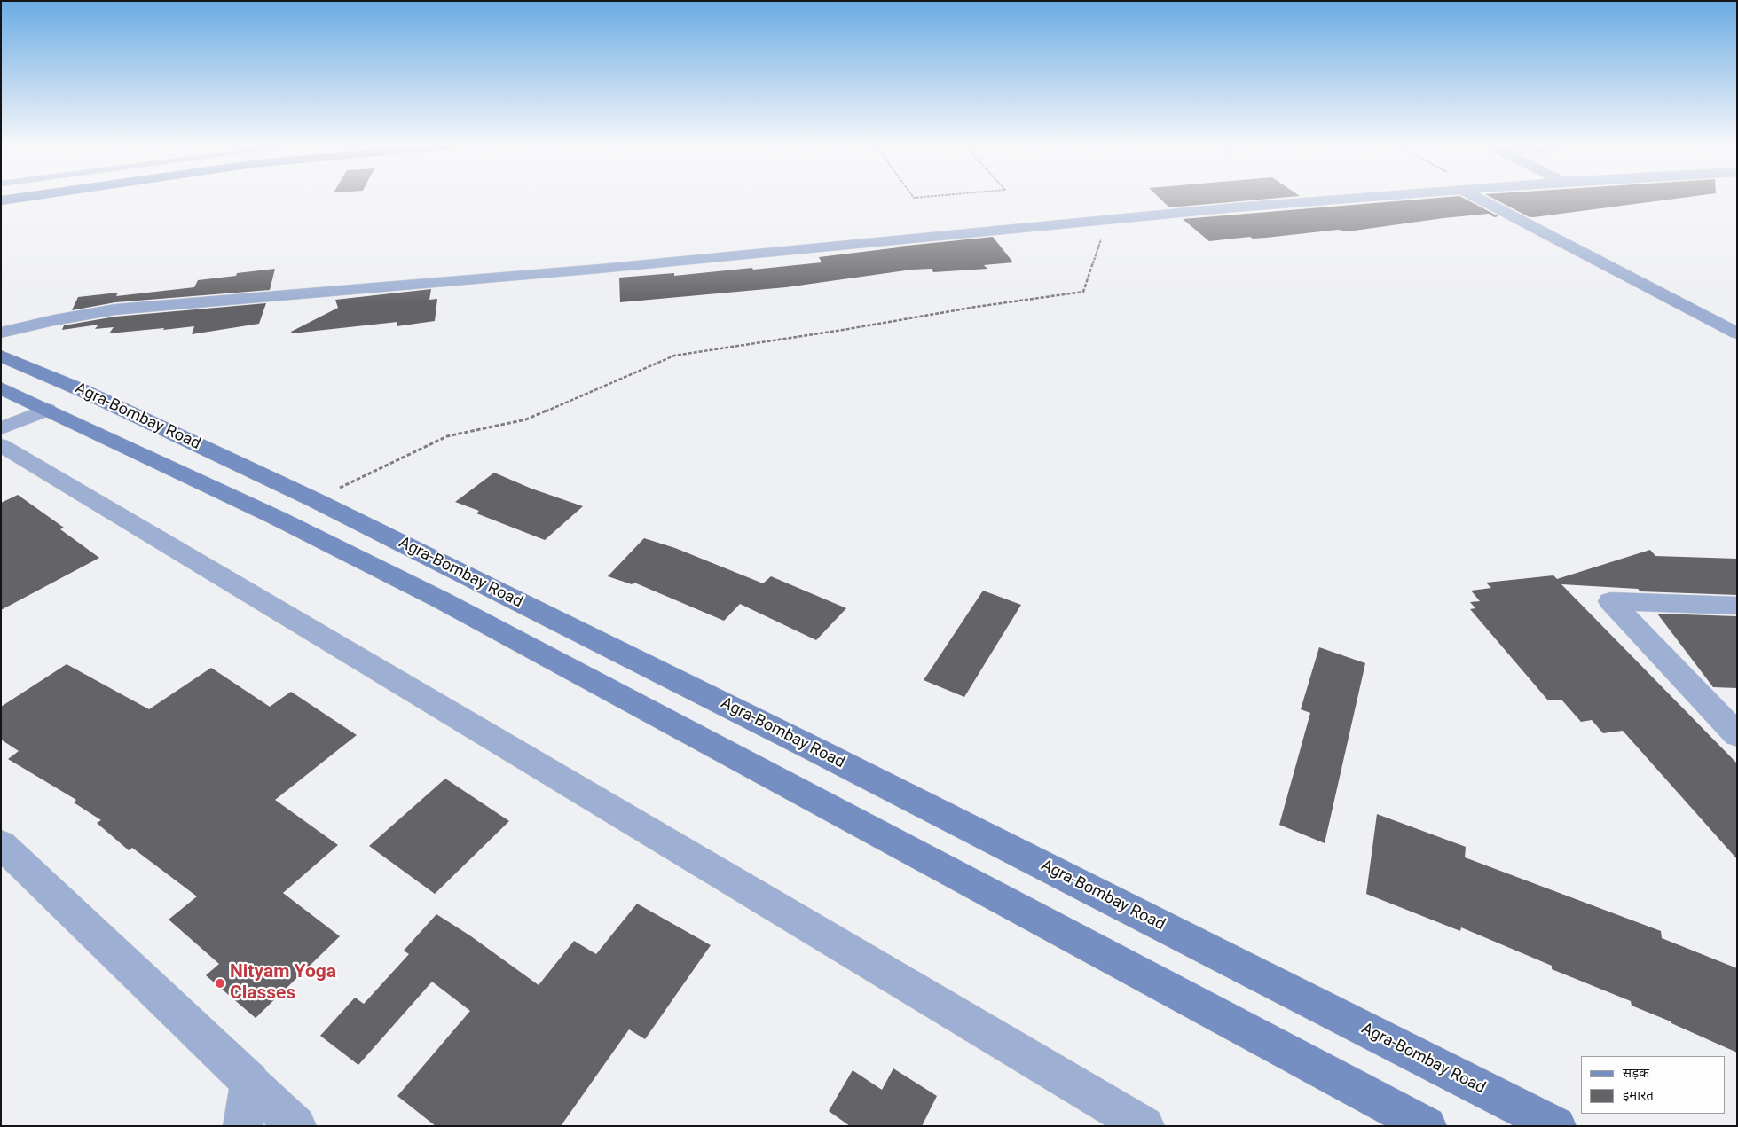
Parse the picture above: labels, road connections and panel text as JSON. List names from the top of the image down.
{
  "streets": {
    "main road": ["Agra-Bombay Road"]
  },
  "places": ["Nityam Yoga Classes"],
  "legend": ["सड़क", "इमारत"]
}
